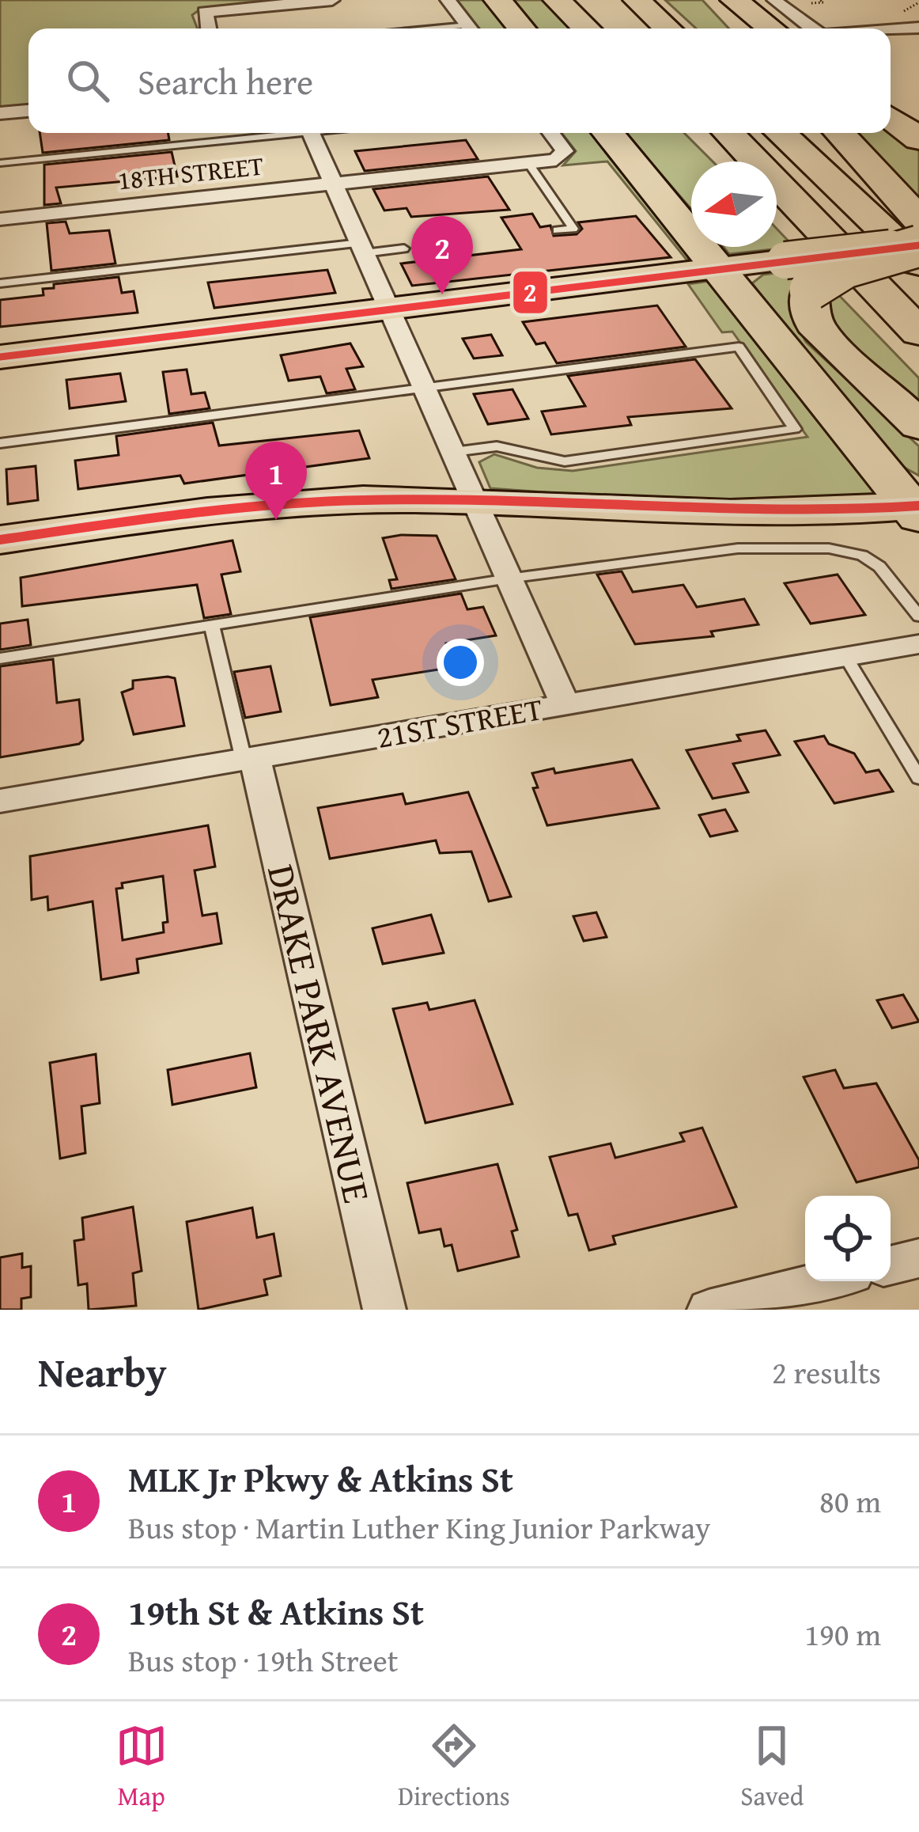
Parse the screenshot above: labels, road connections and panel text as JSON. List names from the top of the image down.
{
  "streets": {
    "street": ["18TH STREET", "21ST STREET", "DRAKE PARK AVENUE"]
  },
  "crossings": [
    ["21ST STREET", "DRAKE PARK AVENUE"]
  ],
  "lines": ["transit line 2"],
  "north": "left",
  "page": {
    "search": "Search here",
    "pins": ["2", "1"],
    "heading": ["Nearby", "2 results"],
    "list": [
      {
        "mark": "1",
        "name": "MLK Jr Pkwy & Atkins St",
        "note": "Bus stop · Martin Luther King Junior Parkway",
        "value": "80 m"
      },
      {
        "mark": "2",
        "name": "19th St & Atkins St",
        "note": "Bus stop · 19th Street",
        "value": "190 m"
      }
    ],
    "nav": ["Map", "Directions", "Saved"]
  }
}
